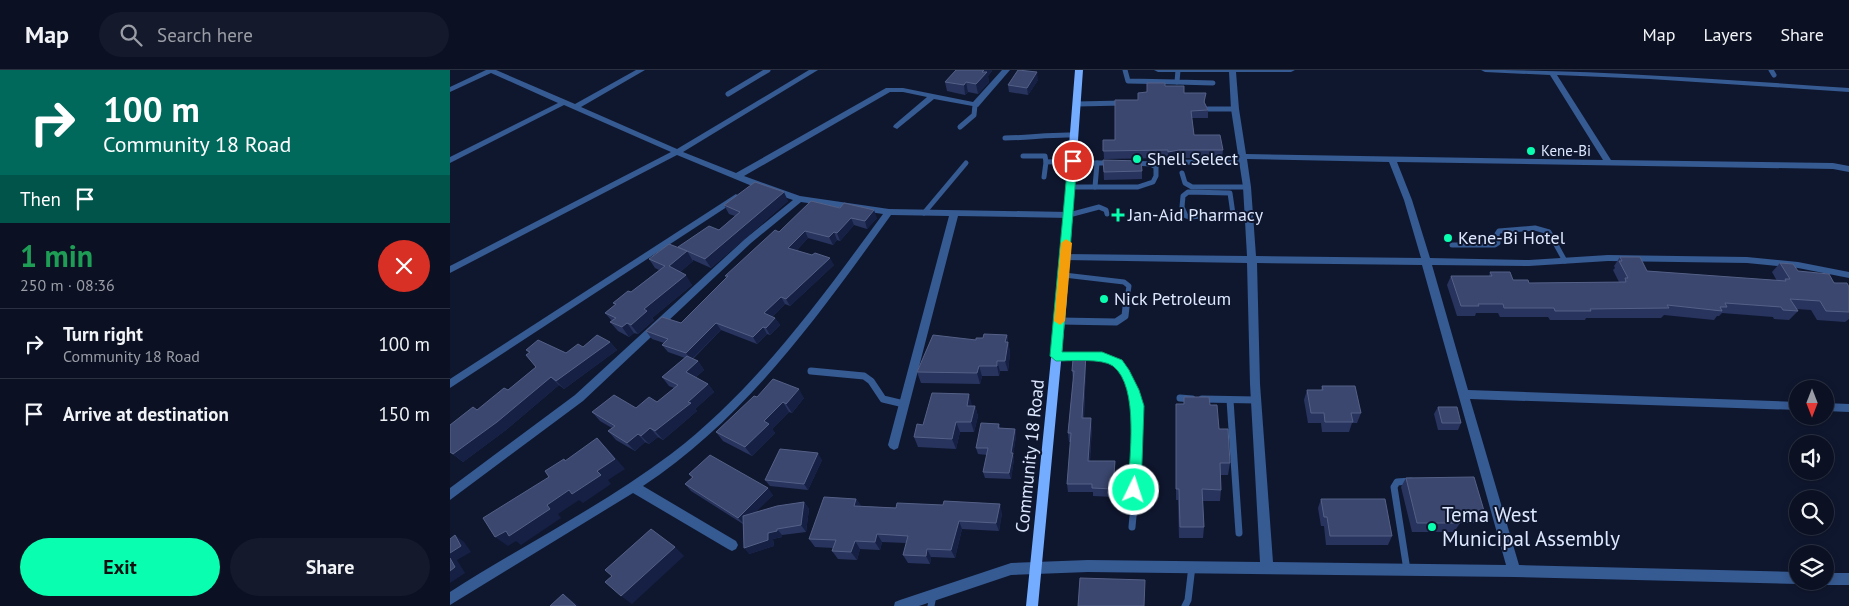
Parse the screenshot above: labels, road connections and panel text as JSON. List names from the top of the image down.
{
  "streets": {
    "main road": ["Community 18 Road"]
  },
  "places": {
    "other": [
      "Kene-Bi",
      "Shell Select",
      "Kene-Bi Hotel",
      "Nick Petroleum",
      "Tema West Municipal Assembly"
    ],
    "health": ["Jan-Aid Pharmacy"]
  },
  "north": "bottom",
  "page": {
    "header": "Map",
    "search": "Search here",
    "nav": ["Map", "Layers", "Share"],
    "turn": ["100 m", "Community 18 Road"],
    "then": "Then",
    "heading": ["1 min", "250 m · 08:36"],
    "list": [
      {
        "name": "Turn right",
        "note": "Community 18 Road",
        "value": "100 m"
      },
      {
        "name": "Arrive at destination",
        "value": "150 m"
      }
    ],
    "buttons": ["Exit", "Share"]
  }
}
